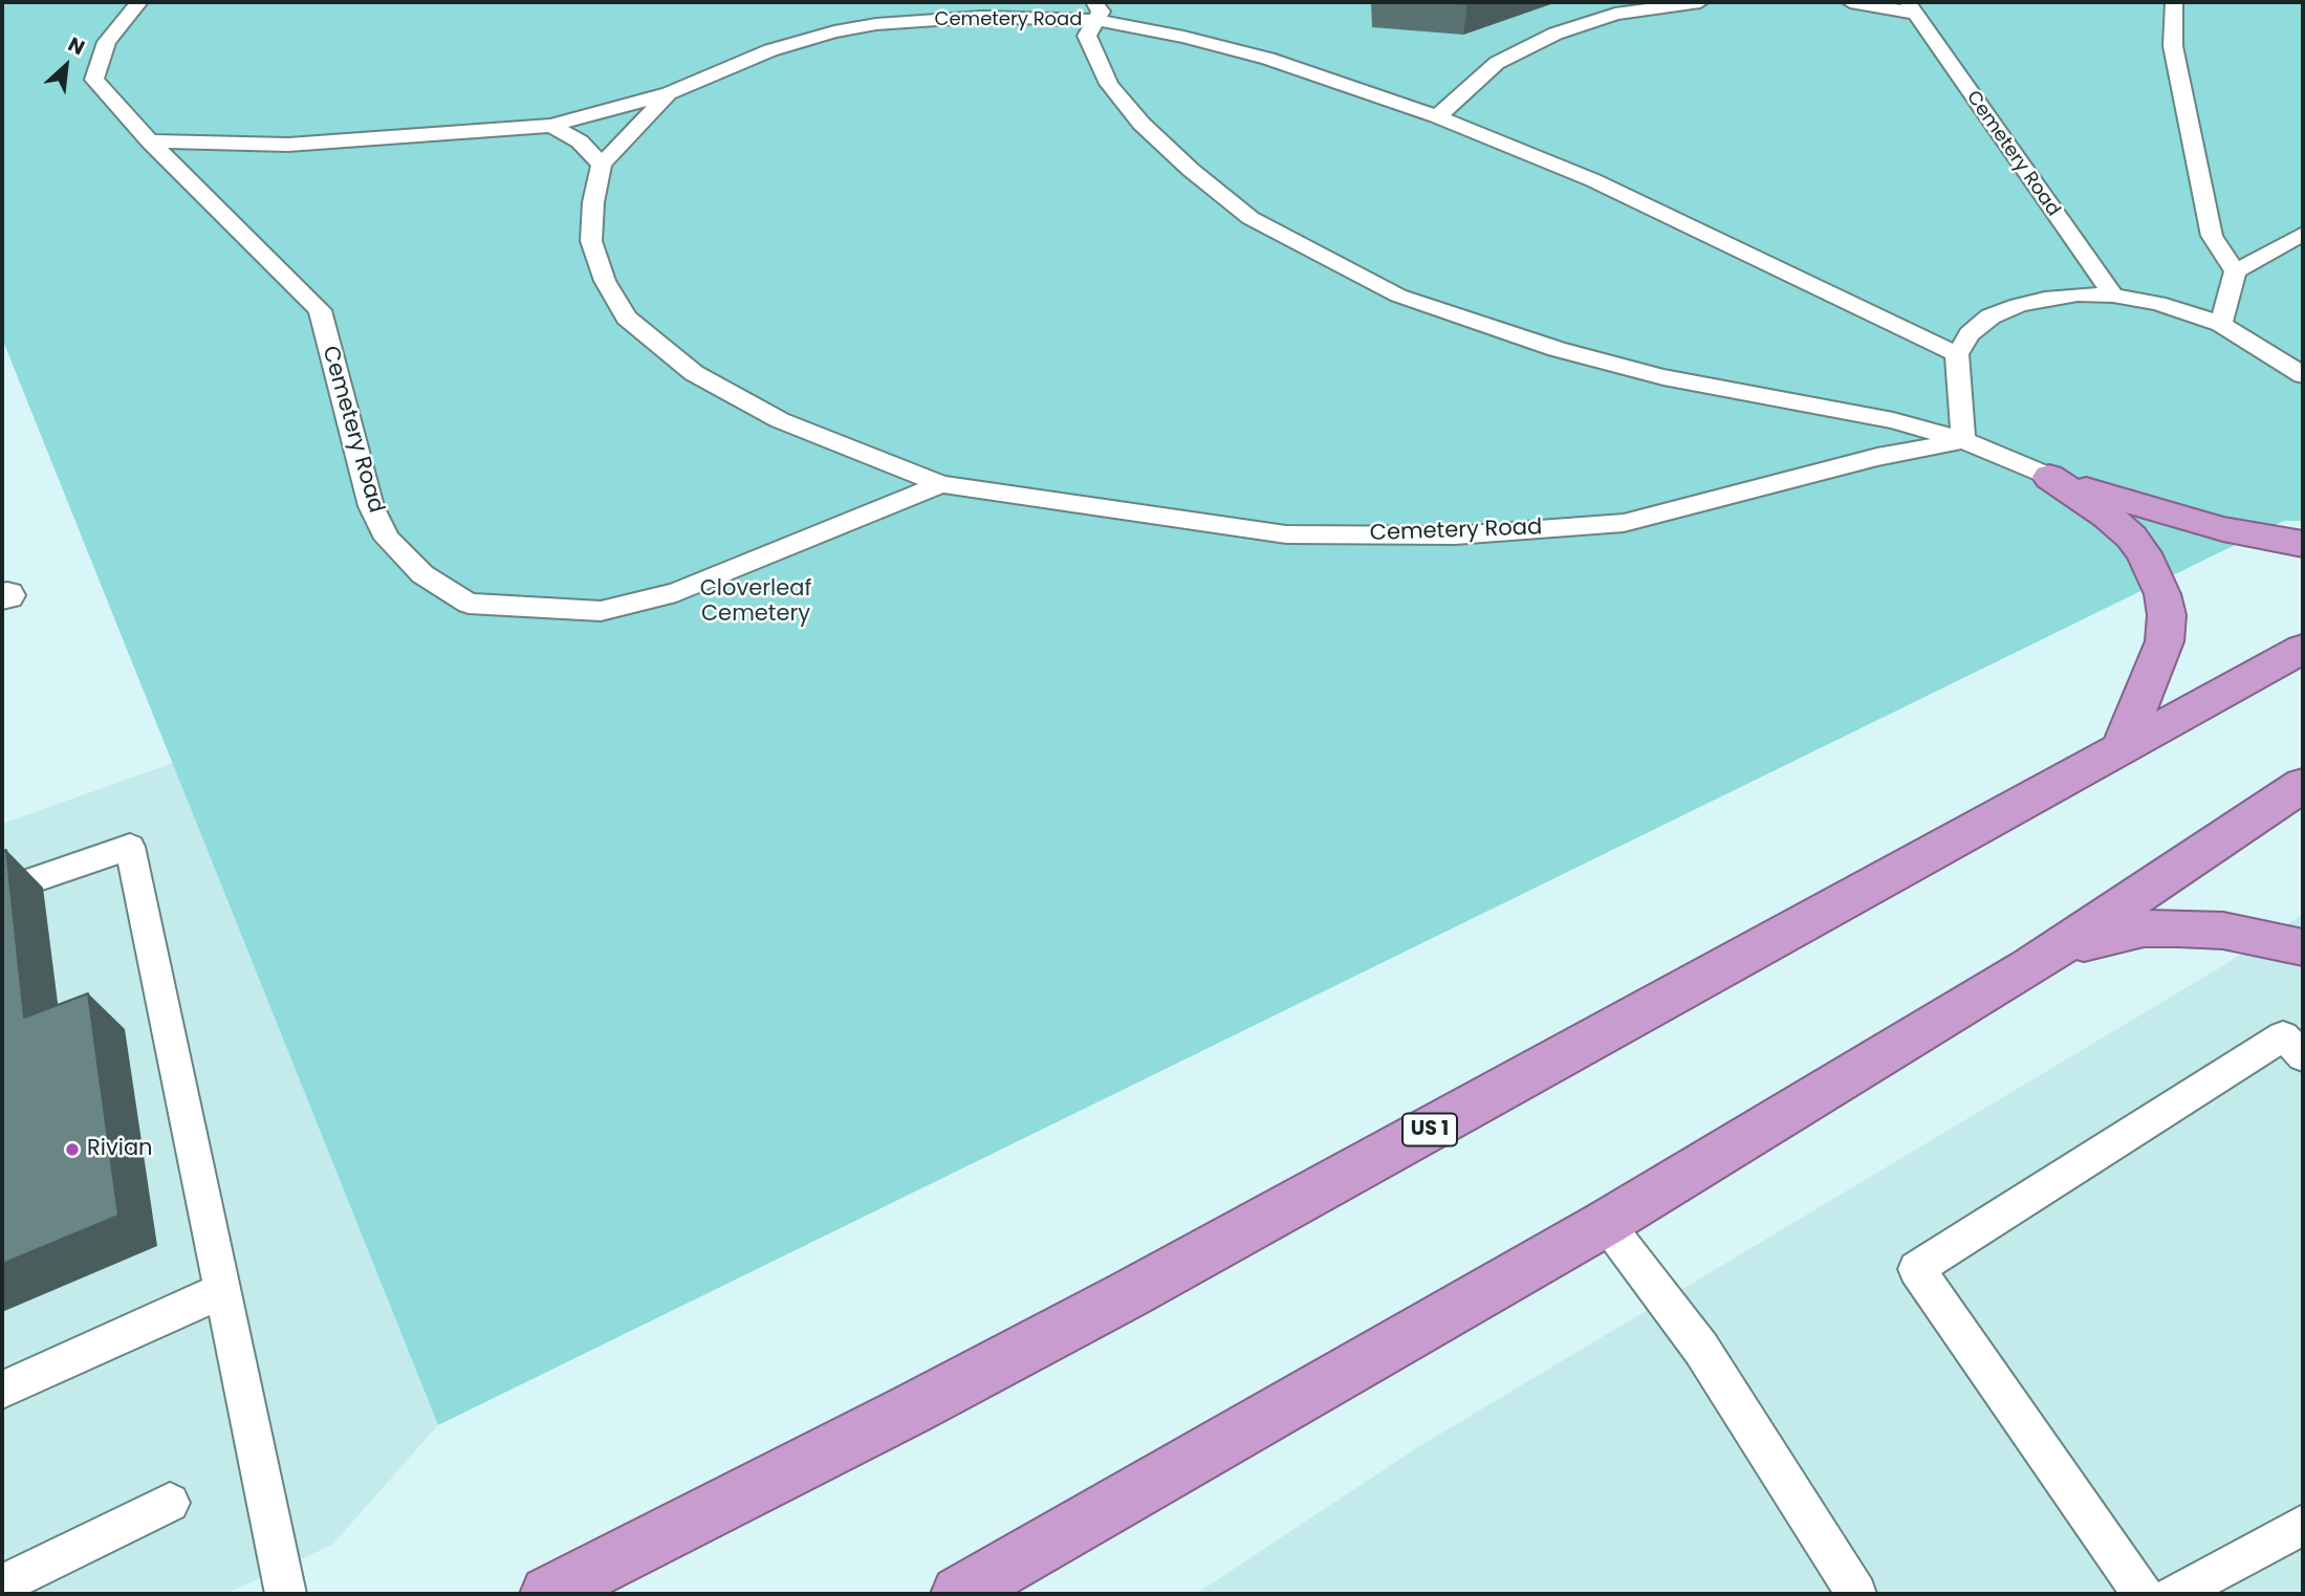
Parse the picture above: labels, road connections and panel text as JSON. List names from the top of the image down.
{
  "streets": {
    "highway": ["US 1"],
    "lane": ["Cemetery Road"]
  },
  "parks": ["Cloverleaf Cemetery"],
  "places": ["Rivian"],
  "north": "top right"
}
